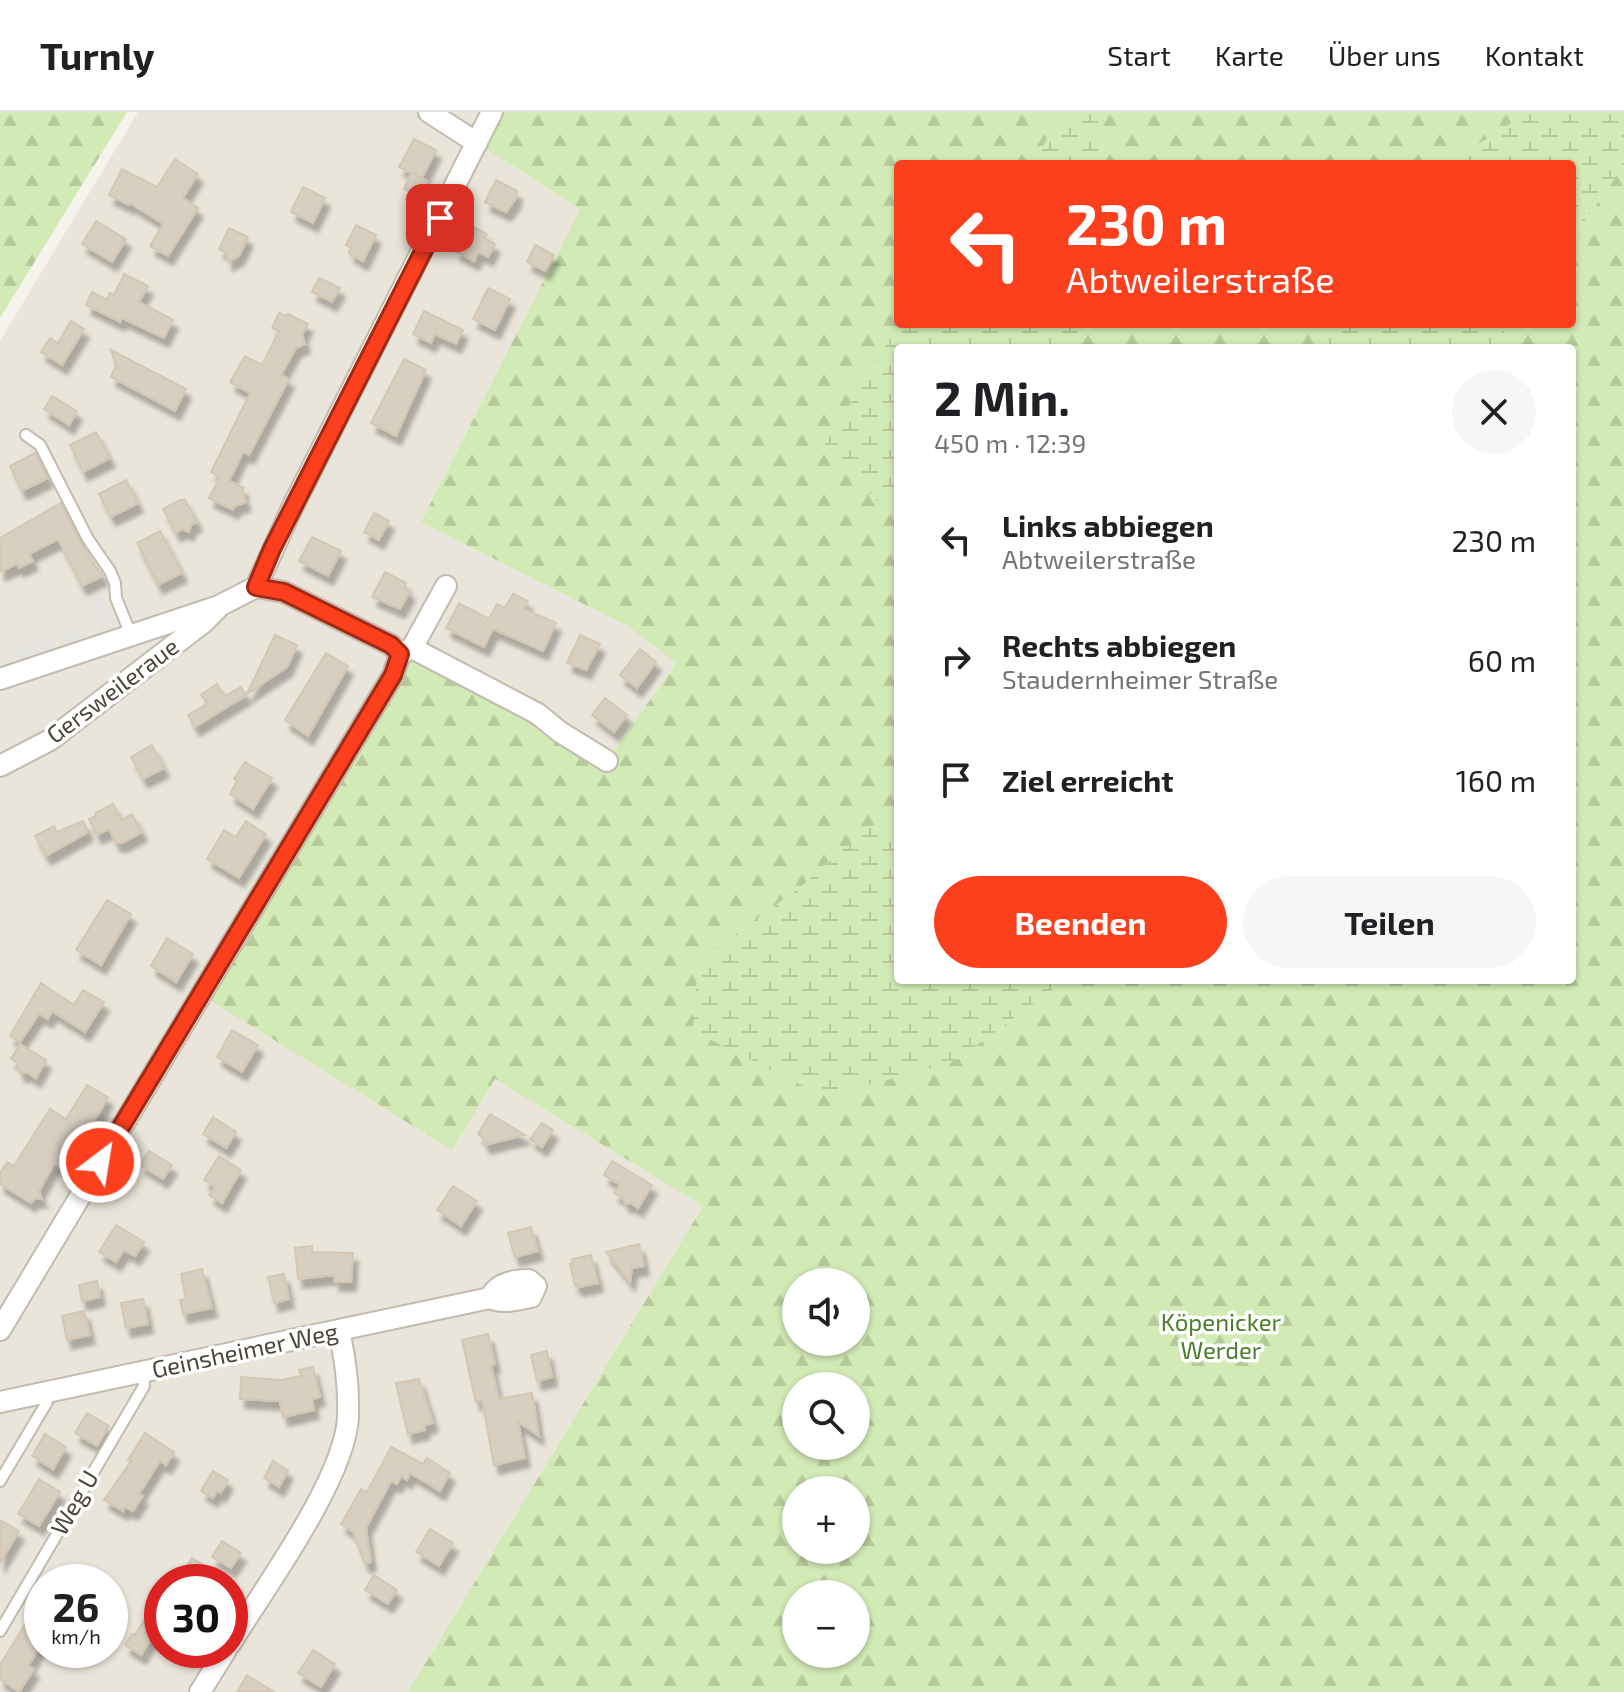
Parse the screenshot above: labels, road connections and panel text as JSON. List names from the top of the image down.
{
  "streets": {
    "street": ["Gersweileraue", "Geinsheimer Weg"],
    "lane": ["Weg U"]
  },
  "crossings": [
    ["Geinsheimer Weg", "Weg U"]
  ],
  "parks": ["Köpenicker Werder"],
  "page": {
    "header": "Turnly",
    "nav": [
      "Start",
      "Karte",
      "Über uns",
      "Kontakt"
    ],
    "turn": ["230 m", "Abtweilerstraße"],
    "heading": ["2 Min.", "450 m · 12:39"],
    "list": [
      {
        "name": "Links abbiegen",
        "note": "Abtweilerstraße",
        "value": "230 m"
      },
      {
        "name": "Rechts abbiegen",
        "note": "Staudernheimer Straße",
        "value": "60 m"
      },
      {
        "name": "Ziel erreicht",
        "value": "160 m"
      }
    ],
    "buttons": ["Beenden", "Teilen"],
    "map_buttons": ["+", "−"],
    "speed": "26 km/h",
    "limit": "30"
  }
}
